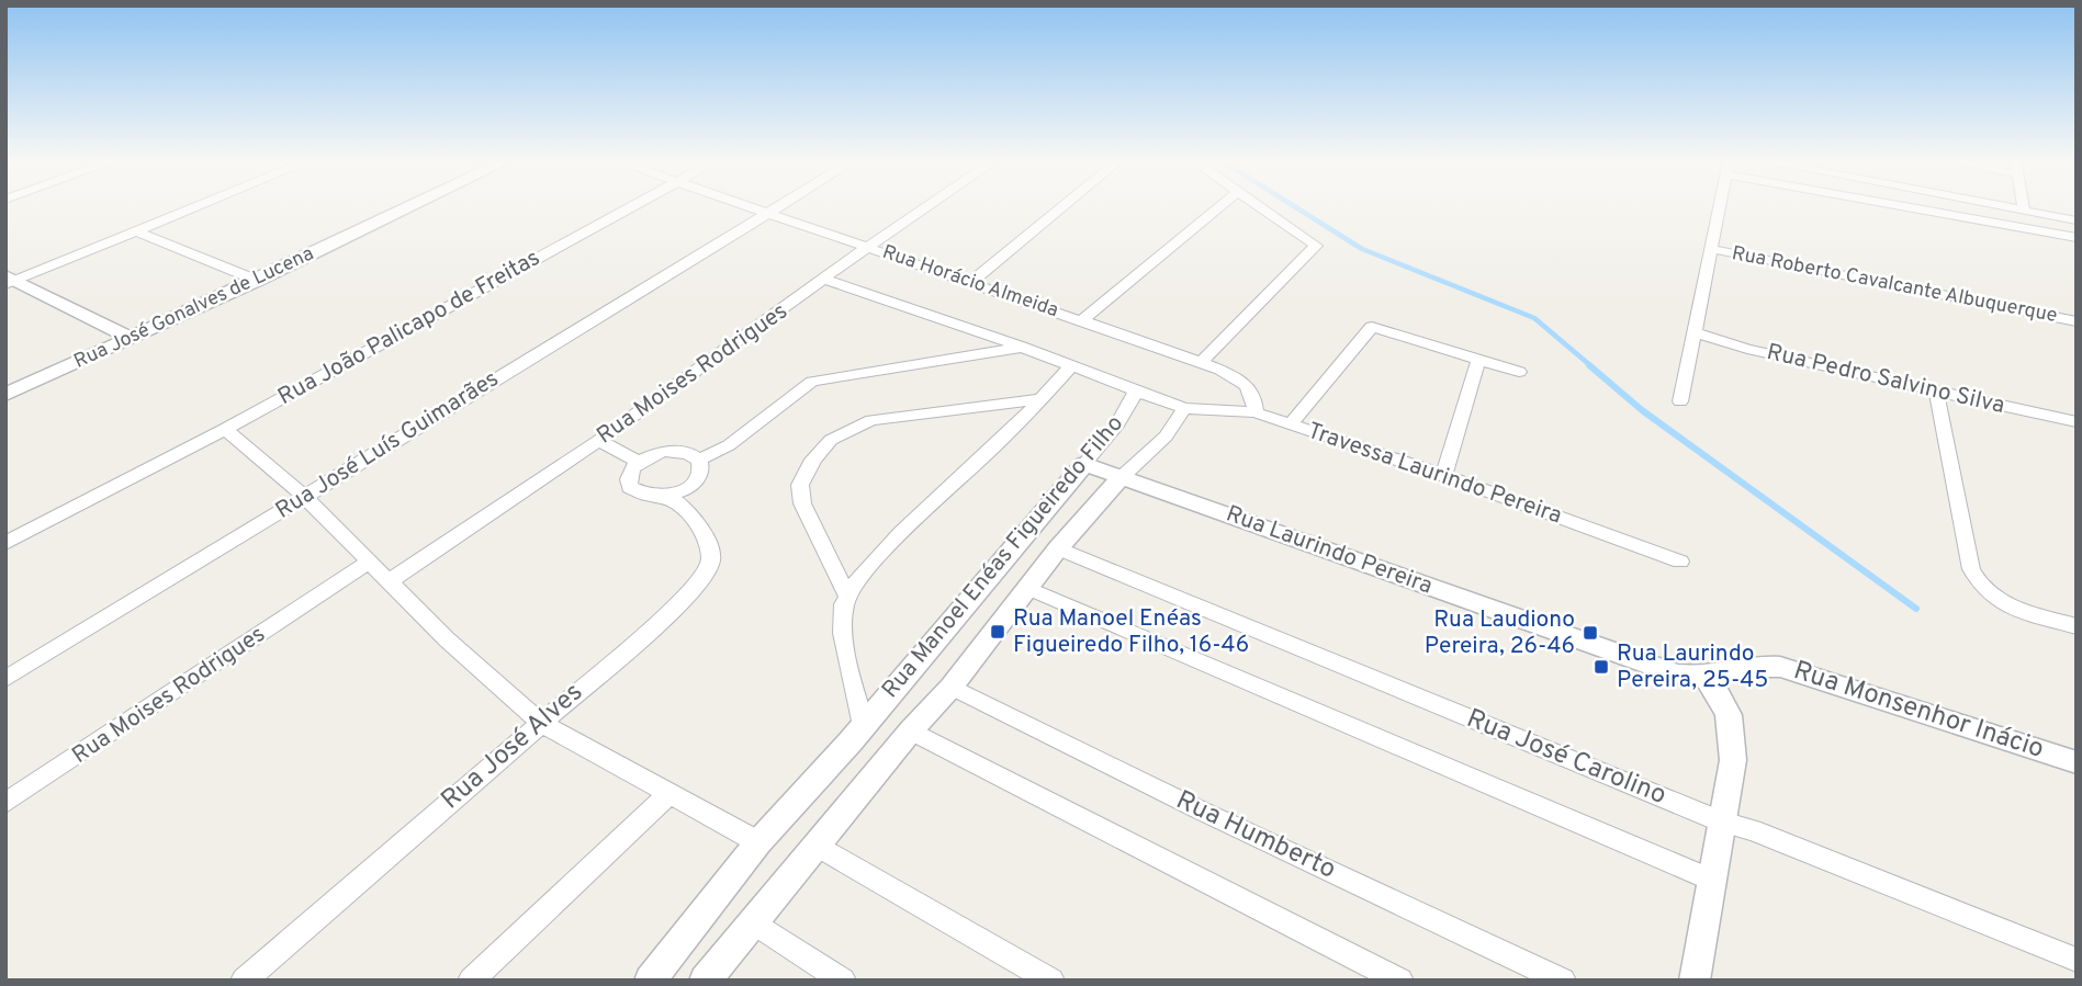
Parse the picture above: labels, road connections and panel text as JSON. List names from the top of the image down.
{
  "streets": {
    "street": [
      "Rua Horácio Almeida",
      "Rua Roberto Cavalcante Albuquerque",
      "Rua José Gonalves de Lucena",
      "Rua João Palicapo de Freitas",
      "Rua Moises Rodrigues",
      "Rua Pedro Salvino Silva",
      "Rua José Luís Guimarães",
      "Travessa Laurindo Pereira",
      "Rua Laurindo Pereira",
      "Rua Manoel Enéas Figueiredo Filho",
      "Rua Monsenhor Inácio",
      "Rua José Alves",
      "Rua José Carolino",
      "Rua Humberto"
    ]
  },
  "crossings": [
    ["Rua Horácio Almeida", "Rua Moises Rodrigues"],
    ["Rua Horácio Almeida", "Rua José Luís Guimarães"],
    ["Rua Horácio Almeida", "Travessa Laurindo Pereira"],
    ["Travessa Laurindo Pereira", "Rua Manoel Enéas Figueiredo Filho"],
    ["Rua Laurindo Pereira", "Rua Manoel Enéas Figueiredo Filho"],
    ["Rua Laurindo Pereira", "Rua Monsenhor Inácio"],
    ["Rua Manoel Enéas Figueiredo Filho", "Rua José Carolino"],
    ["Rua Manoel Enéas Figueiredo Filho", "Rua Humberto"]
  ],
  "places": {
    "transit": ["Rua Manoel Enéas Figueiredo Filho, 16-46", "Rua Laudiono Pereira, 26-46", "Rua Laurindo Pereira, 25-45"]
  }
}
